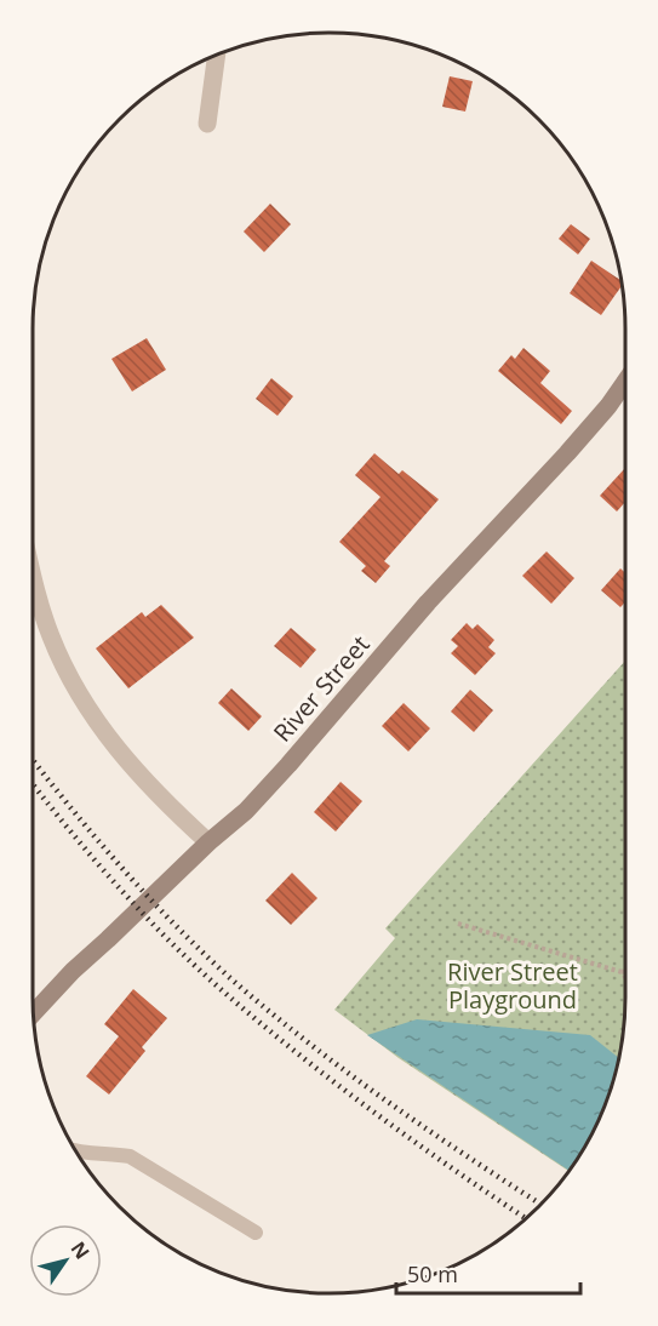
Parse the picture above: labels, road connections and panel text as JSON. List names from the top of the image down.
{
  "streets": {
    "main road": ["River Street"]
  },
  "parks": ["River Street Playground"],
  "scale_bar": "50 m",
  "north": "top right"
}
